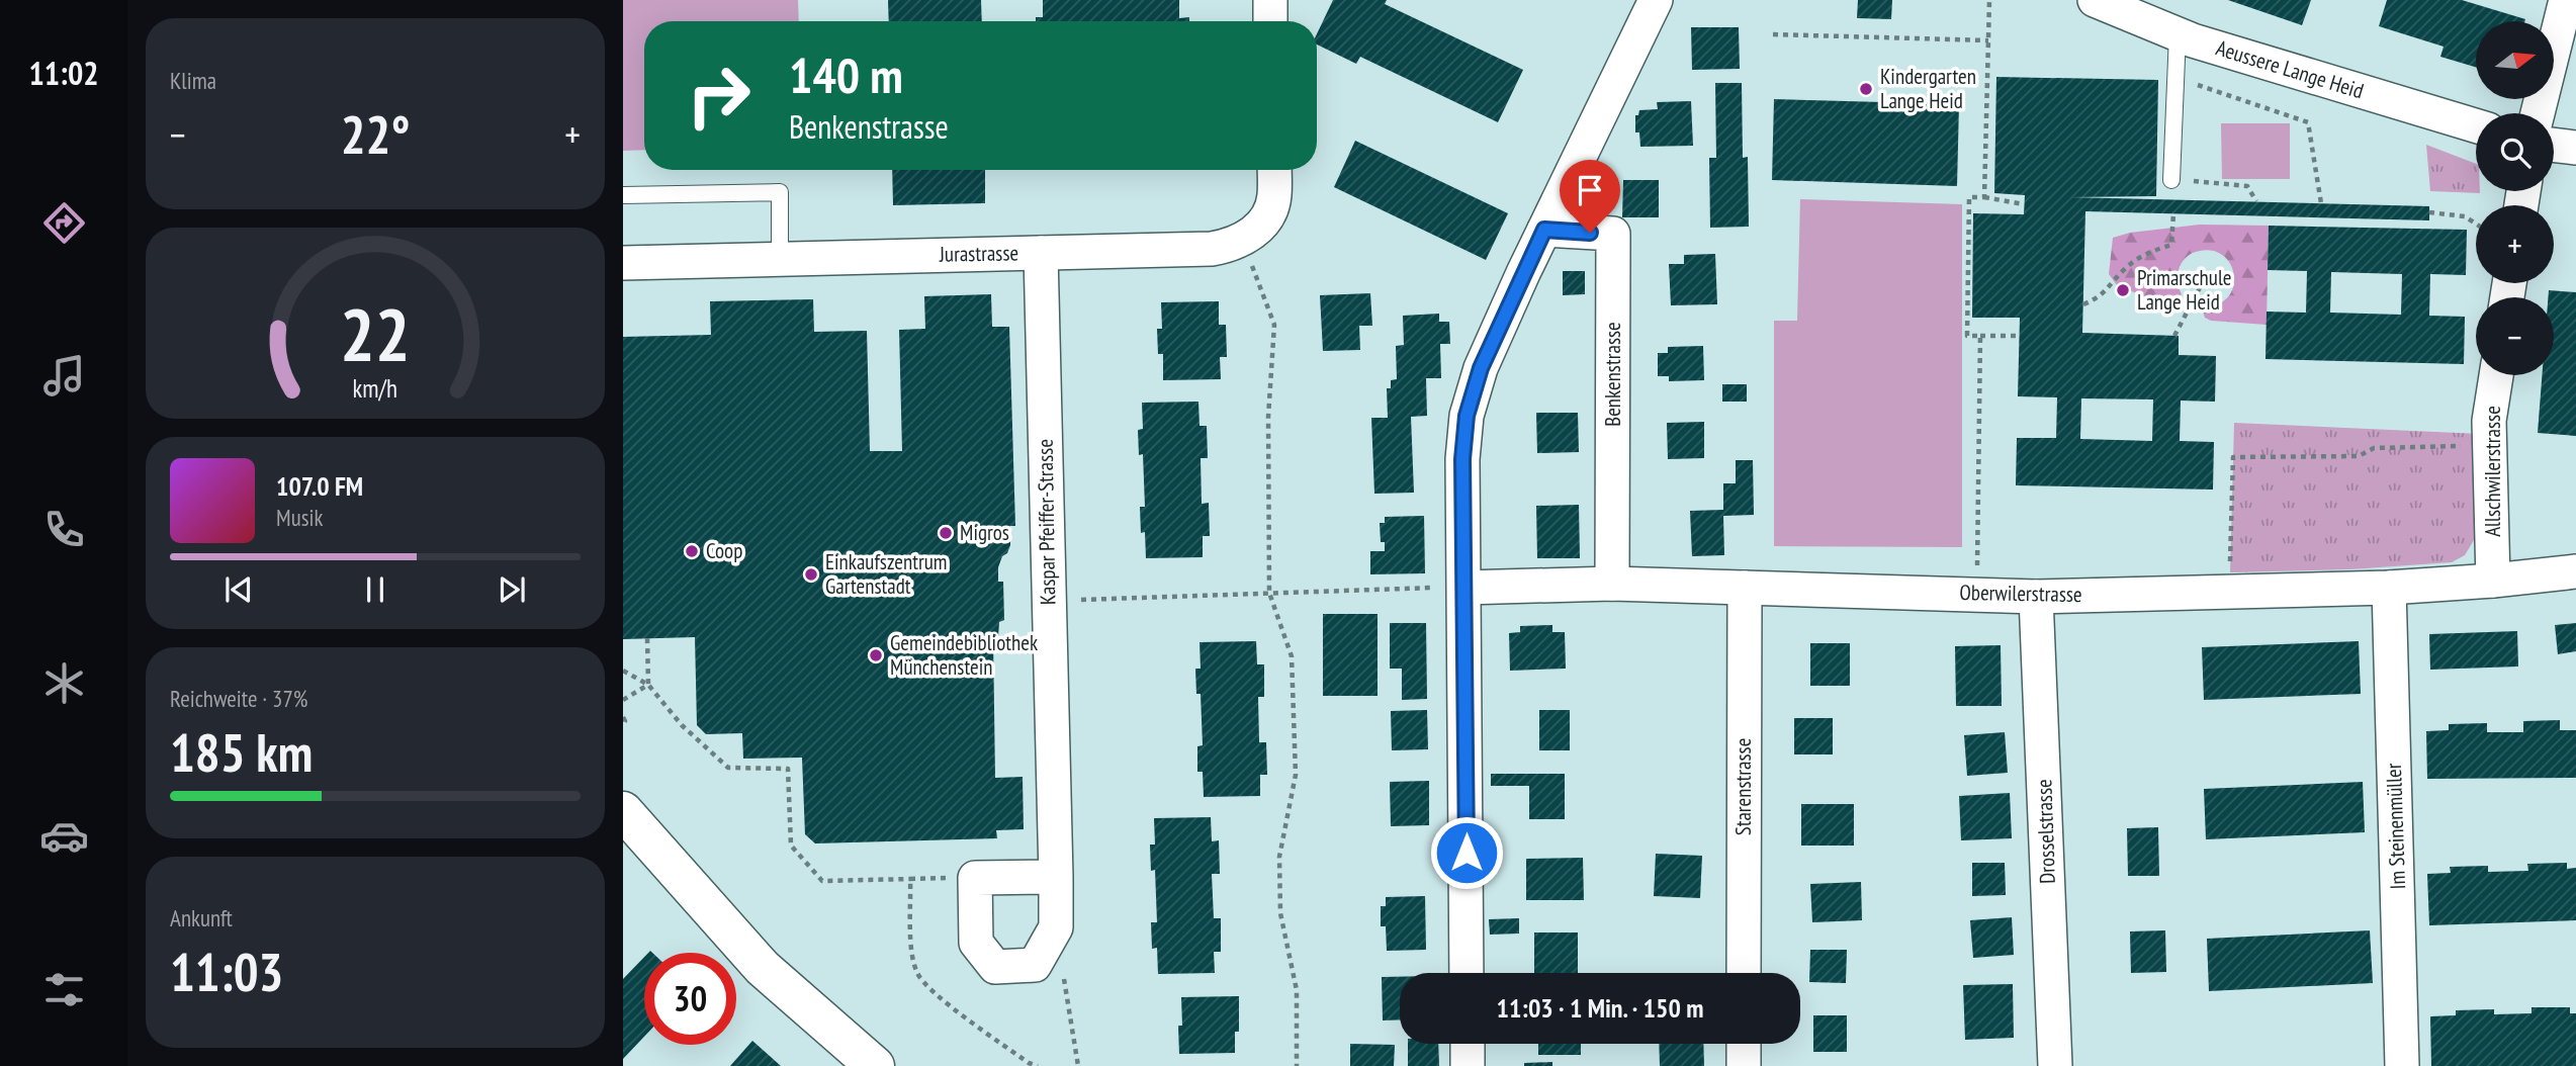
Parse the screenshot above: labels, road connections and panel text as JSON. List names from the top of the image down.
{
  "streets": {
    "street": [
      "Aeussere Lange Heid",
      "Jurastrasse",
      "Benkenstrasse",
      "Allschwilerstrasse",
      "Kaspar Pfeiffer-Strasse",
      "Oberwilerstrasse",
      "Starenstrasse",
      "Im Steinenmüller",
      "Drosselstrasse"
    ]
  },
  "crossings": [
    ["Jurastrasse", "Kaspar Pfeiffer-Strasse"],
    ["Benkenstrasse", "Oberwilerstrasse"],
    ["Allschwilerstrasse", "Oberwilerstrasse"],
    ["Oberwilerstrasse", "Starenstrasse"],
    ["Oberwilerstrasse", "Im Steinenmüller"],
    ["Oberwilerstrasse", "Drosselstrasse"]
  ],
  "places": [
    "Kindergarten Lange Heid",
    "Primarschule Lange Heid",
    "Migros",
    "Coop",
    "Einkaufszentrum Gartenstadt",
    "Gemeindebibliothek Münchenstein"
  ],
  "north": "right",
  "page": {
    "tabs": "11:02",
    "tile": [
      "Klima",
      ["Reichweite · 37%", "185 km"],
      ["Ankunft", "11:03"]
    ],
    "map_buttons": ["+", "−"],
    "turn": ["140 m", "Benkenstrasse"],
    "heat": ["−", "22°", "+"],
    "song": ["107.0 FM", "Musik"],
    "limit": "30",
    "trip": "11:03 · 1 Min. · 150 m",
    "gauge": ["22", "km/h"]
  }
}
